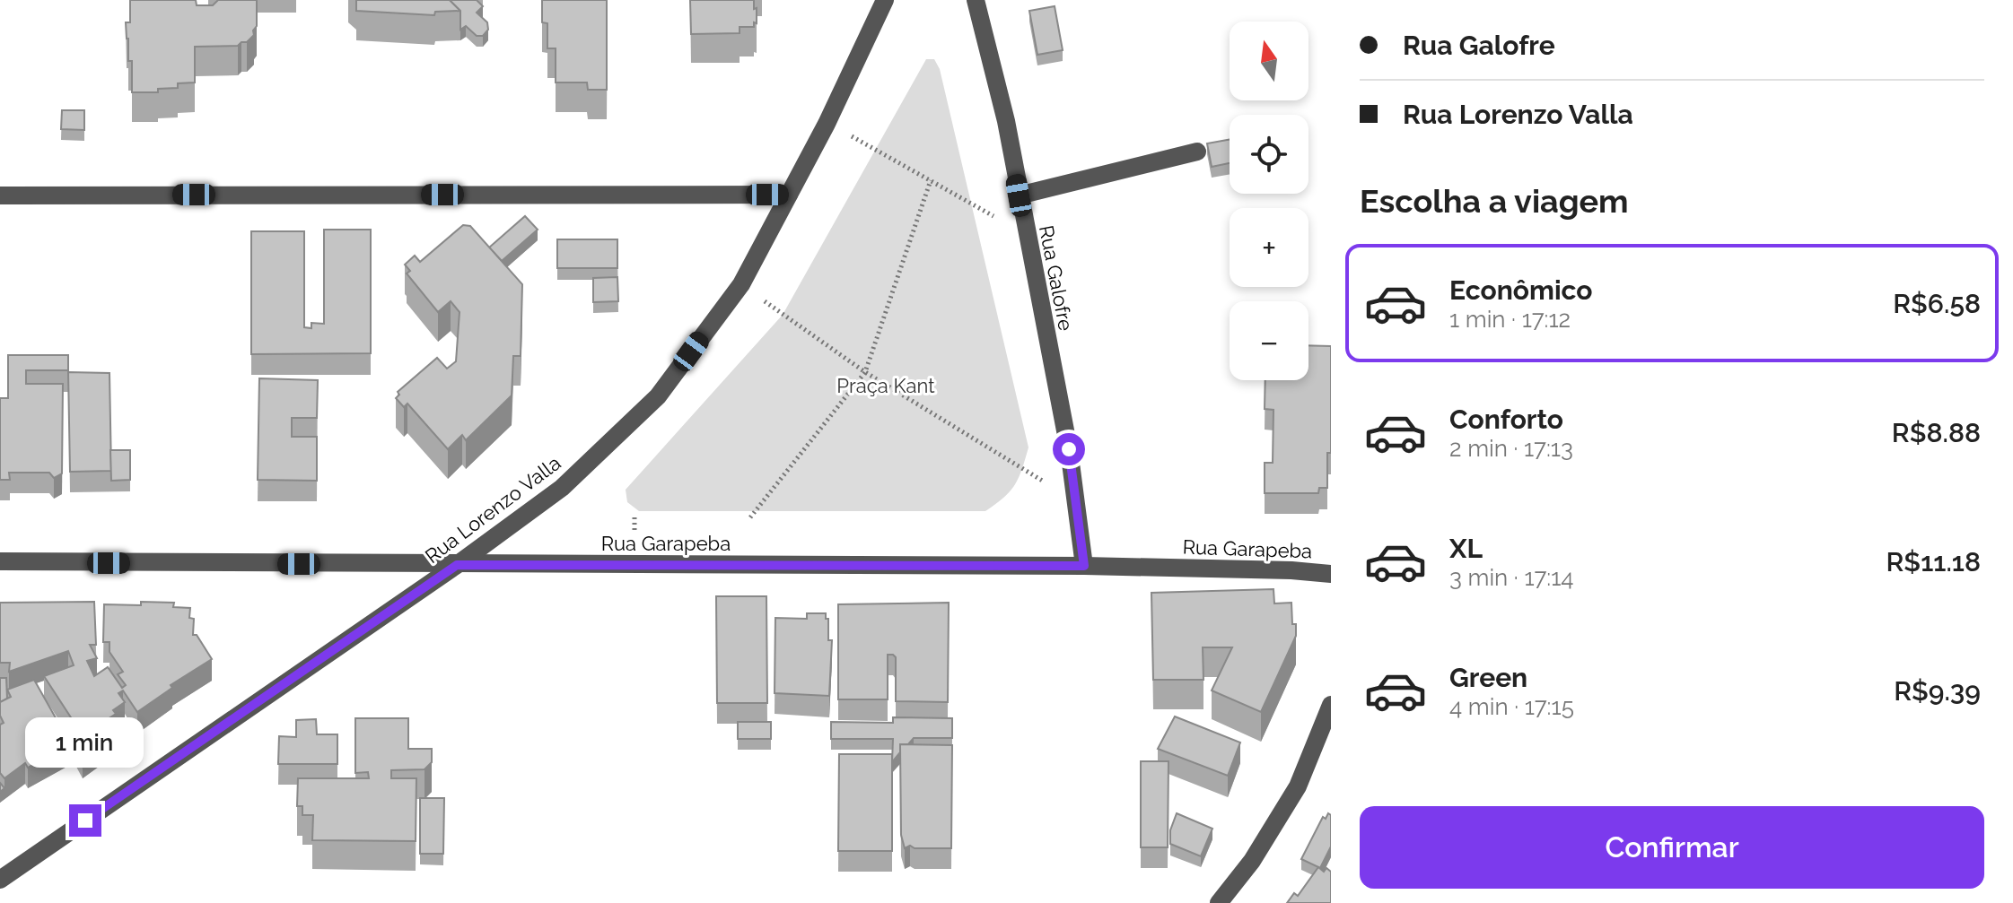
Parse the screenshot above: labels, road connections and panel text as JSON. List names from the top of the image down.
{
  "streets": {
    "street": ["Rua Galofre", "Rua Lorenzo Valla", "Rua Garapeba"]
  },
  "crossings": [
    ["Rua Galofre", "Rua Garapeba"],
    ["Rua Lorenzo Valla", "Rua Garapeba"]
  ],
  "parks": ["Praça Kant"],
  "north": "top",
  "page": {
    "banner": ["Rua Galofre", "Rua Lorenzo Valla"],
    "map_buttons": ["+", "−"],
    "heading": "Escolha a viagem",
    "list": [
      {
        "name": "Econômico",
        "note": "1 min · 17:12",
        "value": "R$6.58"
      },
      {
        "name": "Conforto",
        "note": "2 min · 17:13",
        "value": "R$8.88"
      },
      {
        "name": "XL",
        "note": "3 min · 17:14",
        "value": "R$11.18"
      },
      {
        "name": "Green",
        "note": "4 min · 17:15",
        "value": "R$9.39"
      }
    ],
    "bubble": "1 min",
    "buttons": "Confirmar"
  }
}
